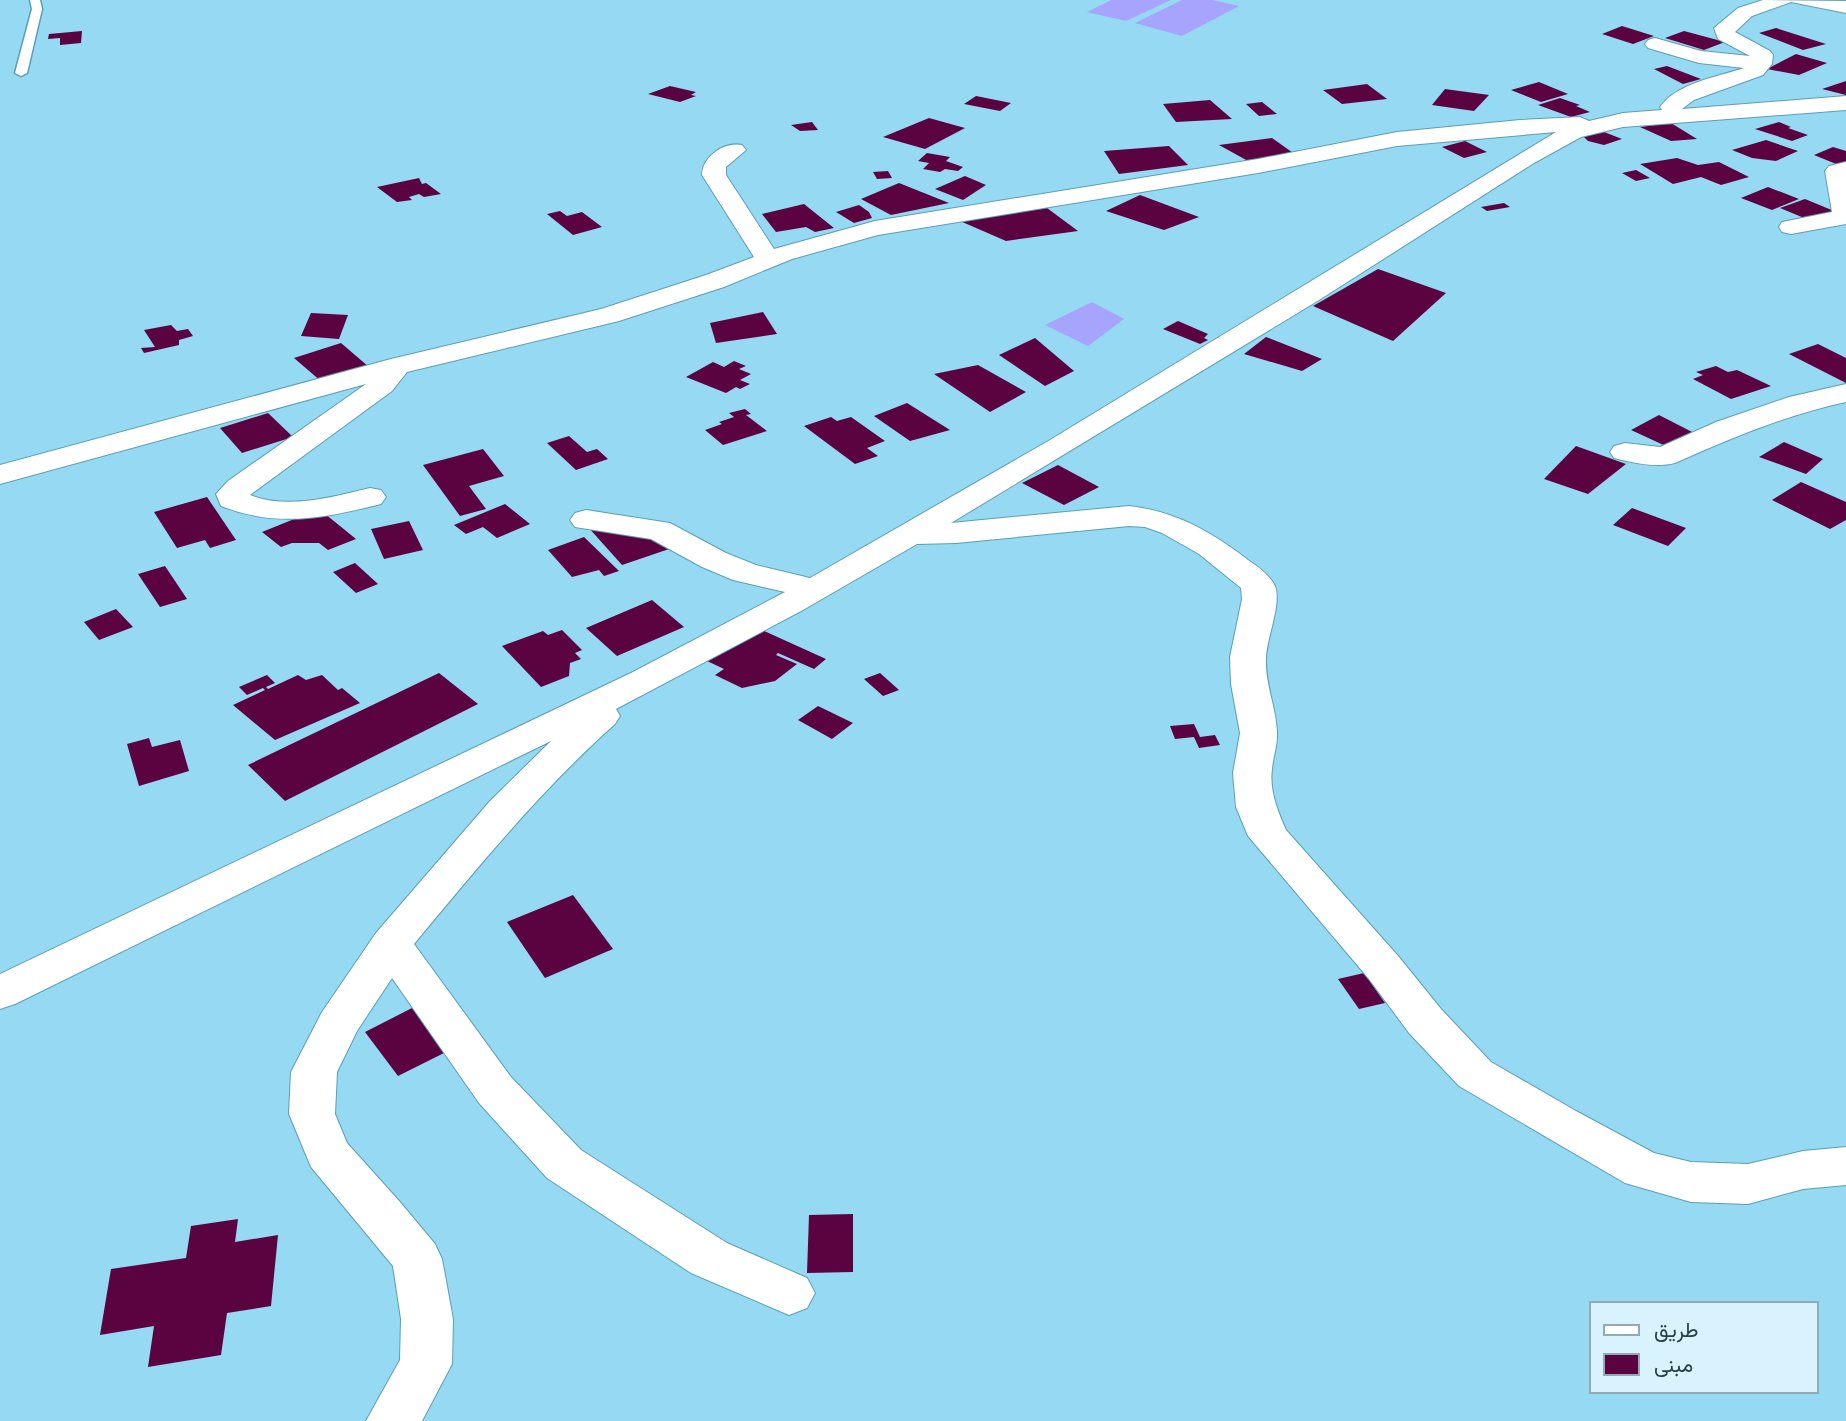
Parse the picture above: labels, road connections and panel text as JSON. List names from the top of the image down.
{
  "legend": ["طريق", "مبنى"]
}
